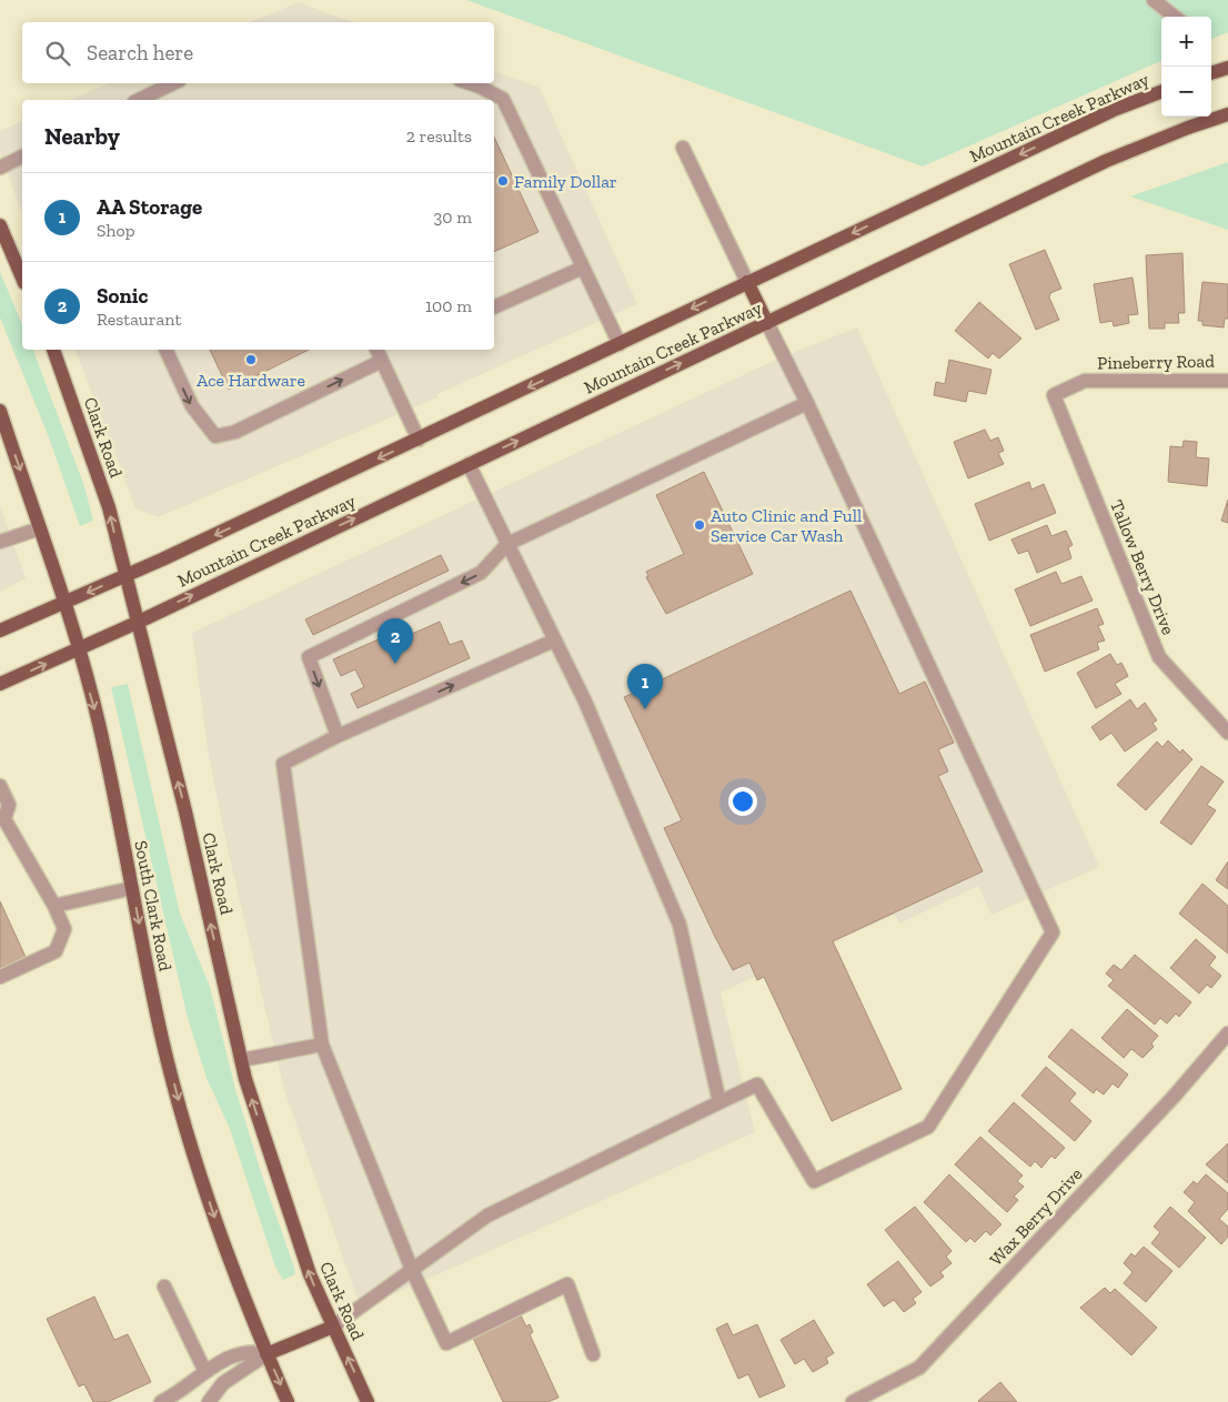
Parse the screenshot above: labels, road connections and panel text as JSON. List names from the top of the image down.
{
  "streets": {
    "main road": ["Mountain Creek Parkway", "Clark Road", "South Clark Road"],
    "street": ["Pineberry Road", "Tallow Berry Drive", "Wax Berry Drive"]
  },
  "crossings": [
    ["Mountain Creek Parkway", "Clark Road"],
    ["Mountain Creek Parkway", "South Clark Road"],
    ["Pineberry Road", "Tallow Berry Drive"]
  ],
  "one_way": ["Clark Road", "South Clark Road"],
  "places": ["Family Dollar", "Ace Hardware", "Auto Clinic and Full Service Car Wash"],
  "page": {
    "map_buttons": ["+", "−"],
    "search": "Search here",
    "heading": ["Nearby", "2 results"],
    "list": [
      {
        "mark": "1",
        "name": "AA Storage",
        "note": "Shop",
        "value": "30 m"
      },
      {
        "mark": "2",
        "name": "Sonic",
        "note": "Restaurant",
        "value": "100 m"
      }
    ],
    "pins": ["2", "1"]
  }
}
